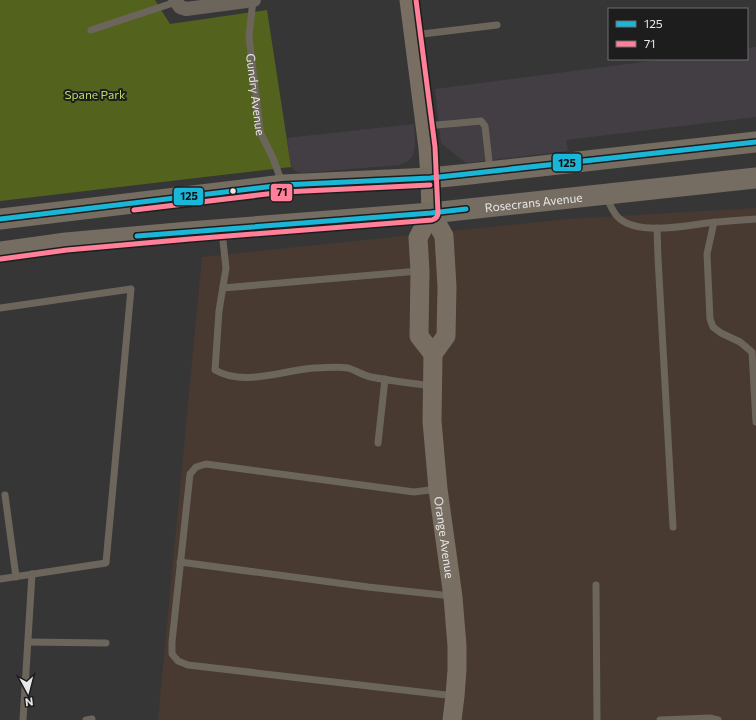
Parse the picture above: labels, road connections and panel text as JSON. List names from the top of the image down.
{
  "streets": {
    "main road": ["Rosecrans Avenue"],
    "street": ["Orange Avenue"],
    "lane": ["Gundry Avenue"]
  },
  "parks": ["Spane Park"],
  "lines": ["transit line 71", "transit line 125"],
  "legend": ["125", "71"],
  "north": "bottom"
}
